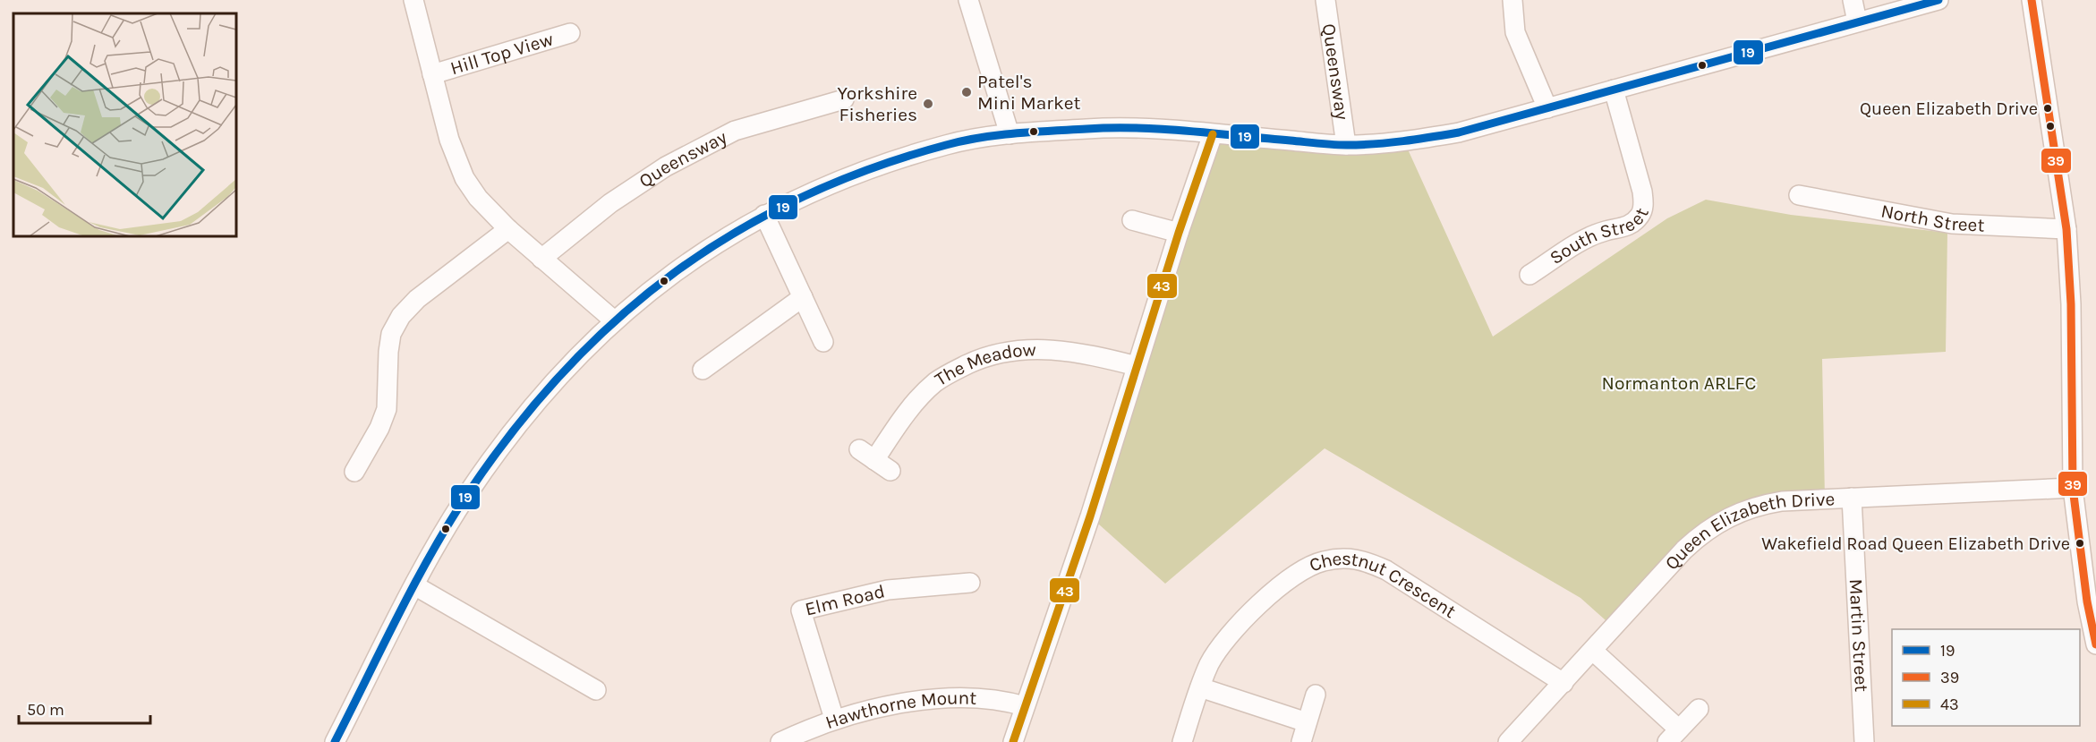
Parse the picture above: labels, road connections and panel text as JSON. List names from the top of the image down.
{
  "streets": {
    "street": [
      "Hill Top View",
      "Queensway",
      "North Street",
      "South Street",
      "The Meadow",
      "Queen Elizabeth Drive",
      "Chestnut Crescent",
      "Elm Road",
      "Martin Street",
      "Hawthorne Mount"
    ]
  },
  "crossings": [
    ["Queen Elizabeth Drive", "Chestnut Crescent"],
    ["Queen Elizabeth Drive", "Martin Street"],
    ["Elm Road", "Hawthorne Mount"]
  ],
  "parks": ["Normanton ARLFC"],
  "places": [
    "Patel's Mini Market",
    "Yorkshire Fisheries",
    "Queen Elizabeth Drive",
    "Wakefield Road Queen Elizabeth Drive"
  ],
  "lines": ["transit line 19", "transit line 39", "transit line 43"],
  "legend": ["19", "39", "43"],
  "scale_bar": "50 m"
}
